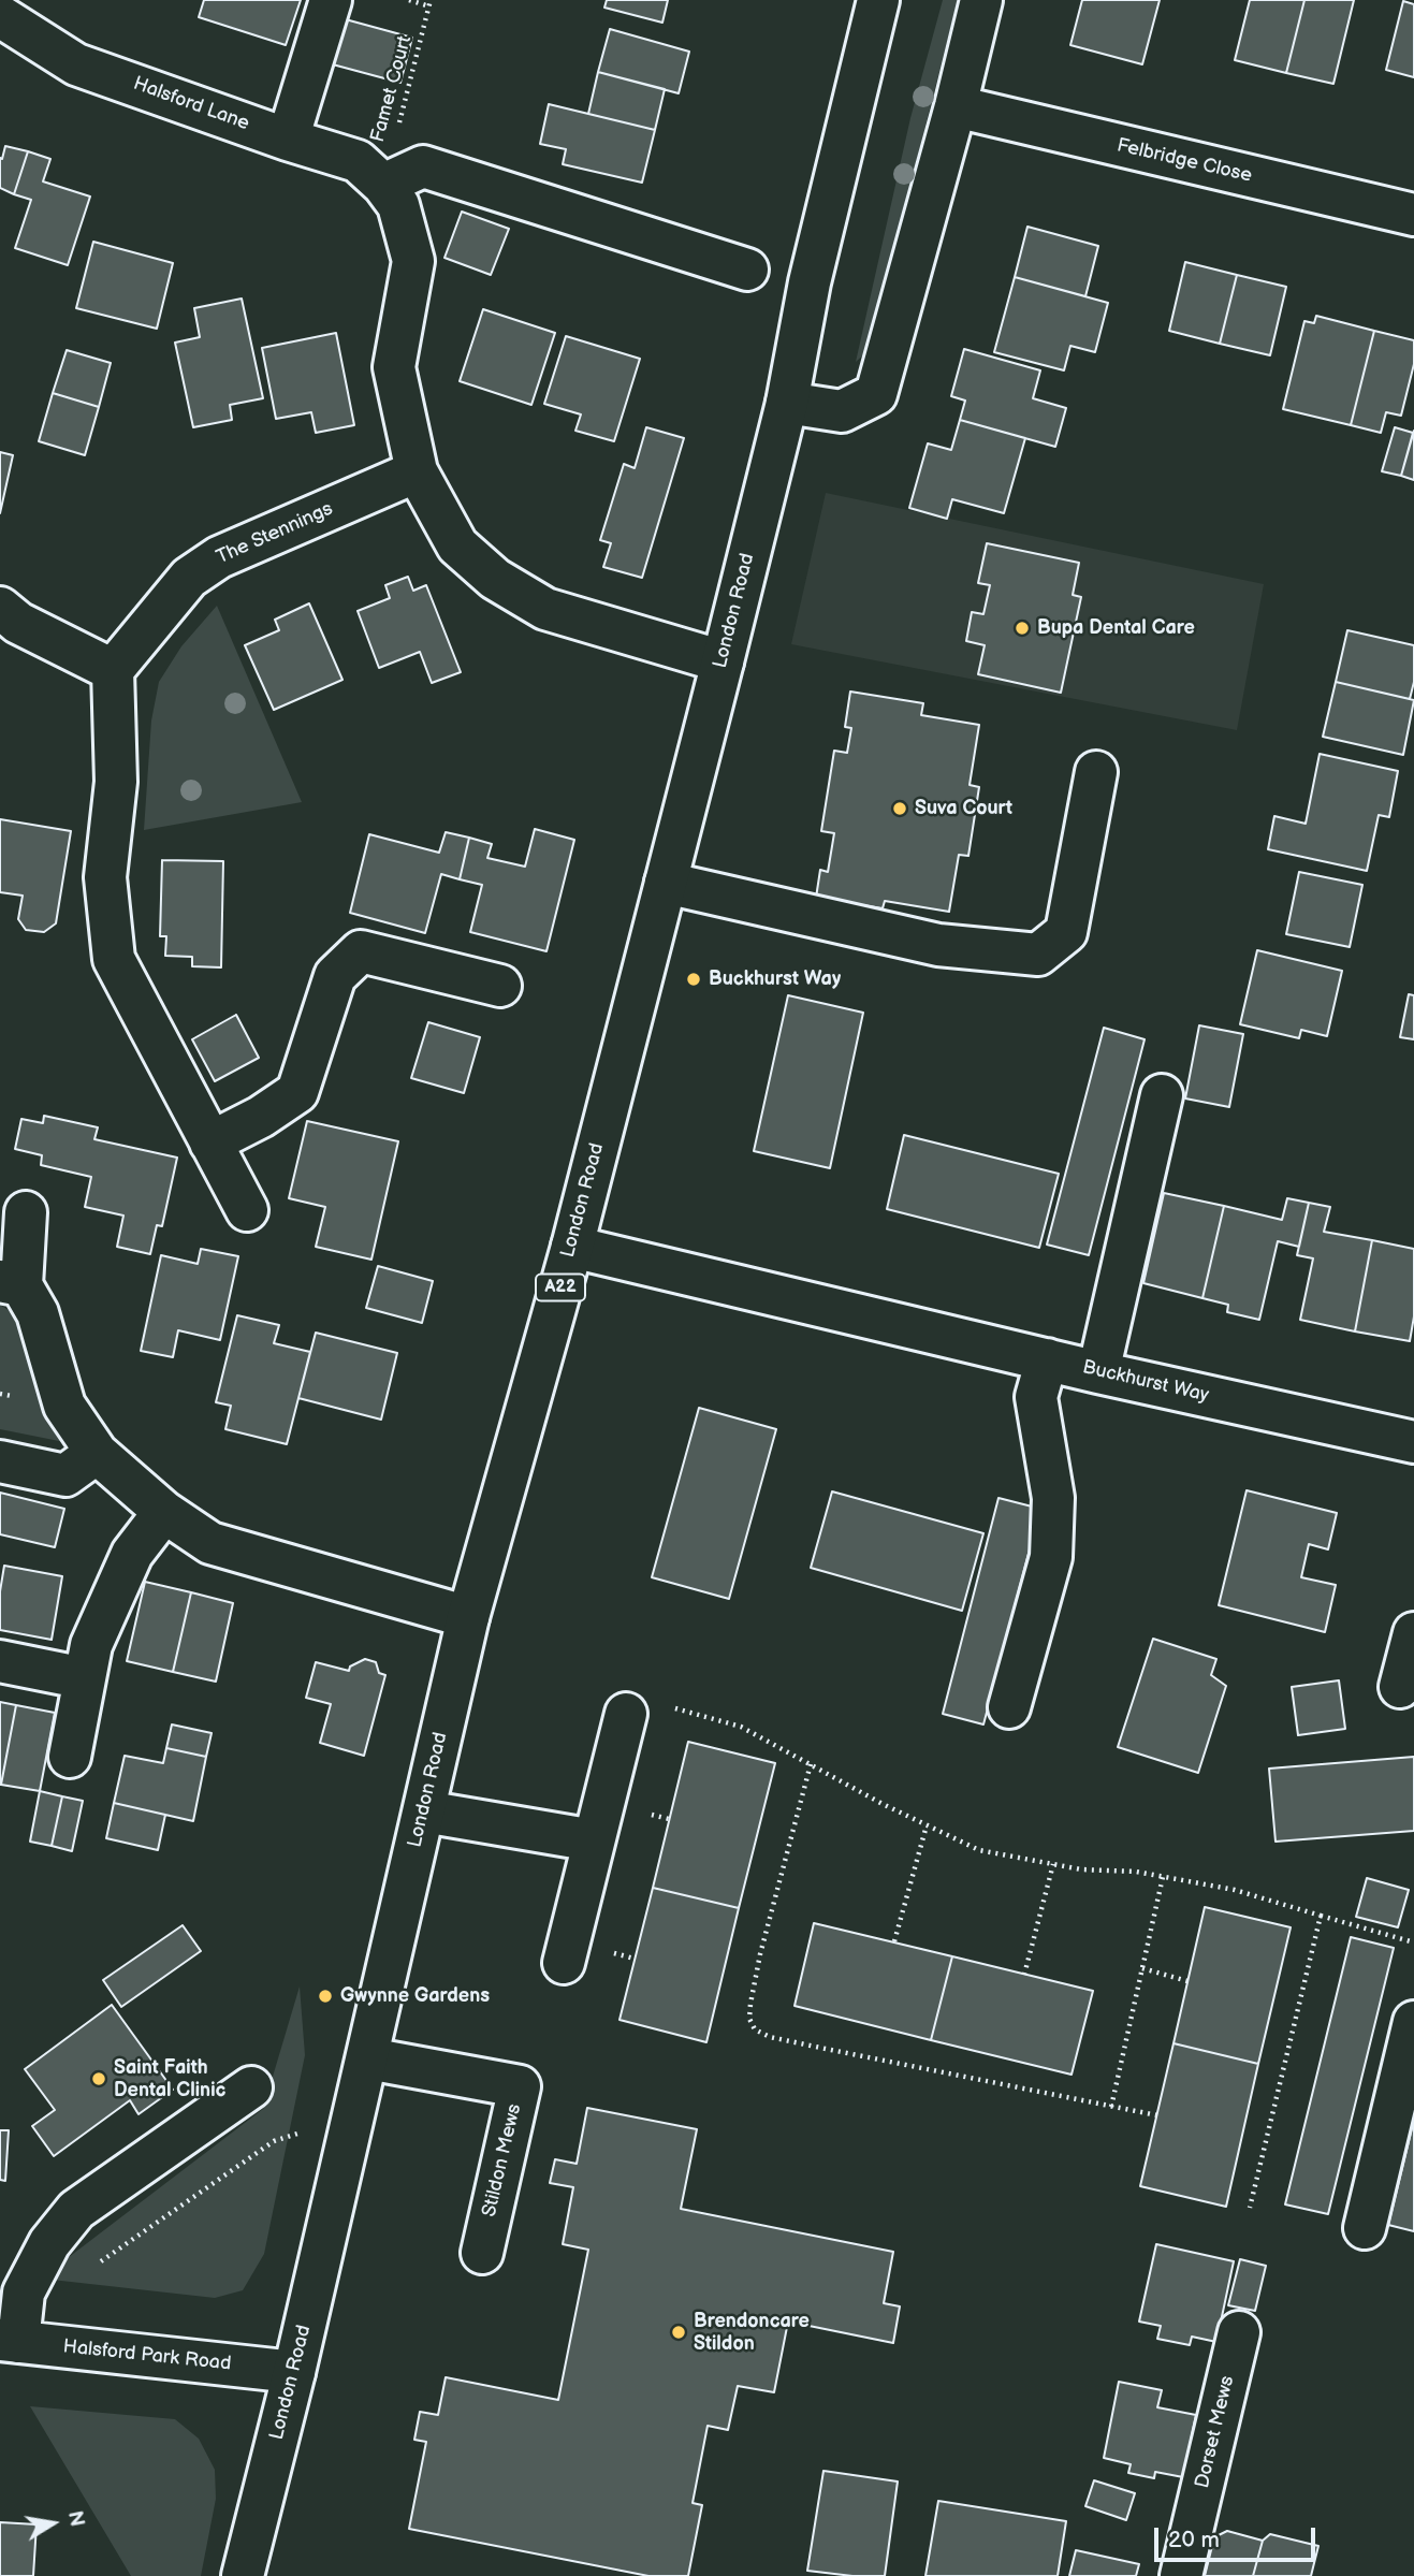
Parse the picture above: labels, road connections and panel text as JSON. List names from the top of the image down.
{
  "streets": {
    "main road": [
      "Halsford Lane",
      "Felbridge Close",
      "The Stennings",
      "London Road",
      "A22",
      "Buckhurst Way",
      "Stildon Mews",
      "Halsford Park Road",
      "Dorset Mews"
    ],
    "path": ["Famet Court"]
  },
  "crossings": [
    ["Famet Court", "Halsford Lane"],
    ["Halsford Lane", "The Stennings"],
    ["London Road", "Buckhurst Way"],
    ["London Road", "Stildon Mews"],
    ["London Road", "Halsford Park Road"]
  ],
  "places": [
    "Bupa Dental Care",
    "Suva Court",
    "Buckhurst Way",
    "Gwynne Gardens",
    "Saint Faith Dental Clinic",
    "Brendoncare Stildon"
  ],
  "scale_bar": "20 m",
  "north": "right"
}
